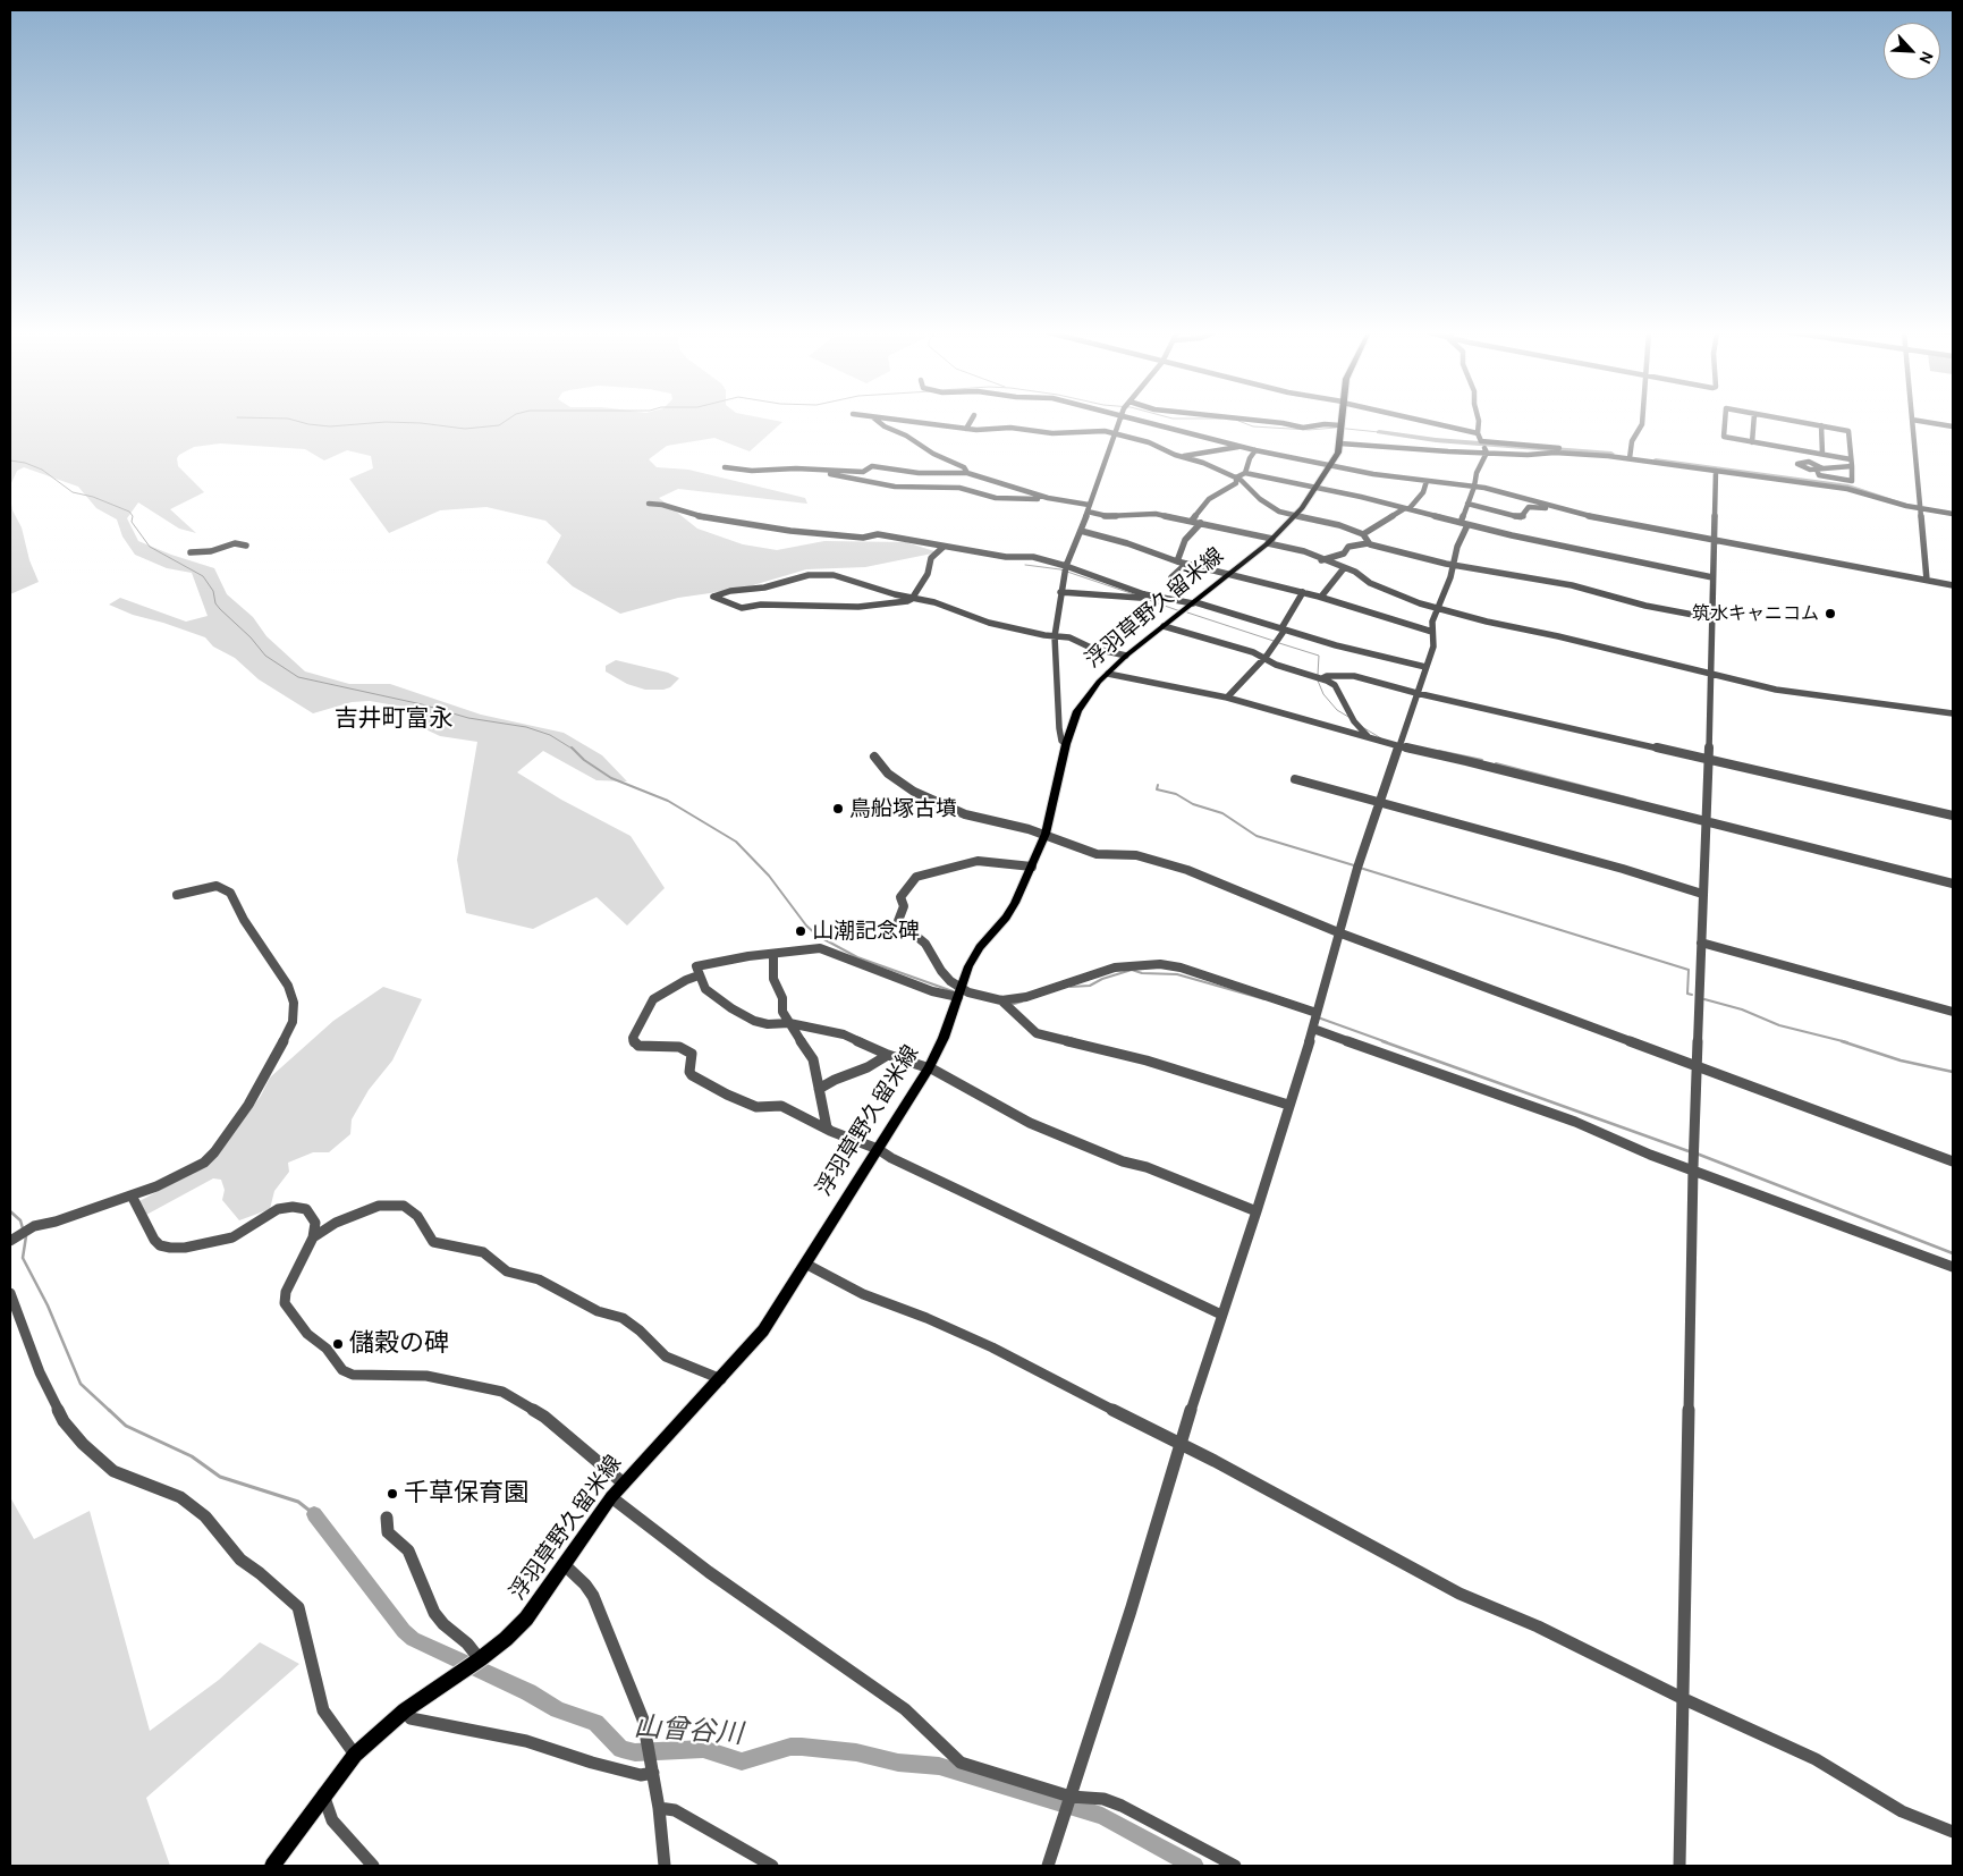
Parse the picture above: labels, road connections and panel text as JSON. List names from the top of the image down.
{
  "streets": {
    "main road": ["浮羽草野久留米線"]
  },
  "districts": ["吉井町富永"],
  "water": ["山曾谷川"],
  "places": [
    "筑水キャニコム",
    "鳥船塚古墳",
    "山潮記念碑",
    "儲穀の碑",
    "千草保育園"
  ],
  "north": "bottom right"
}
